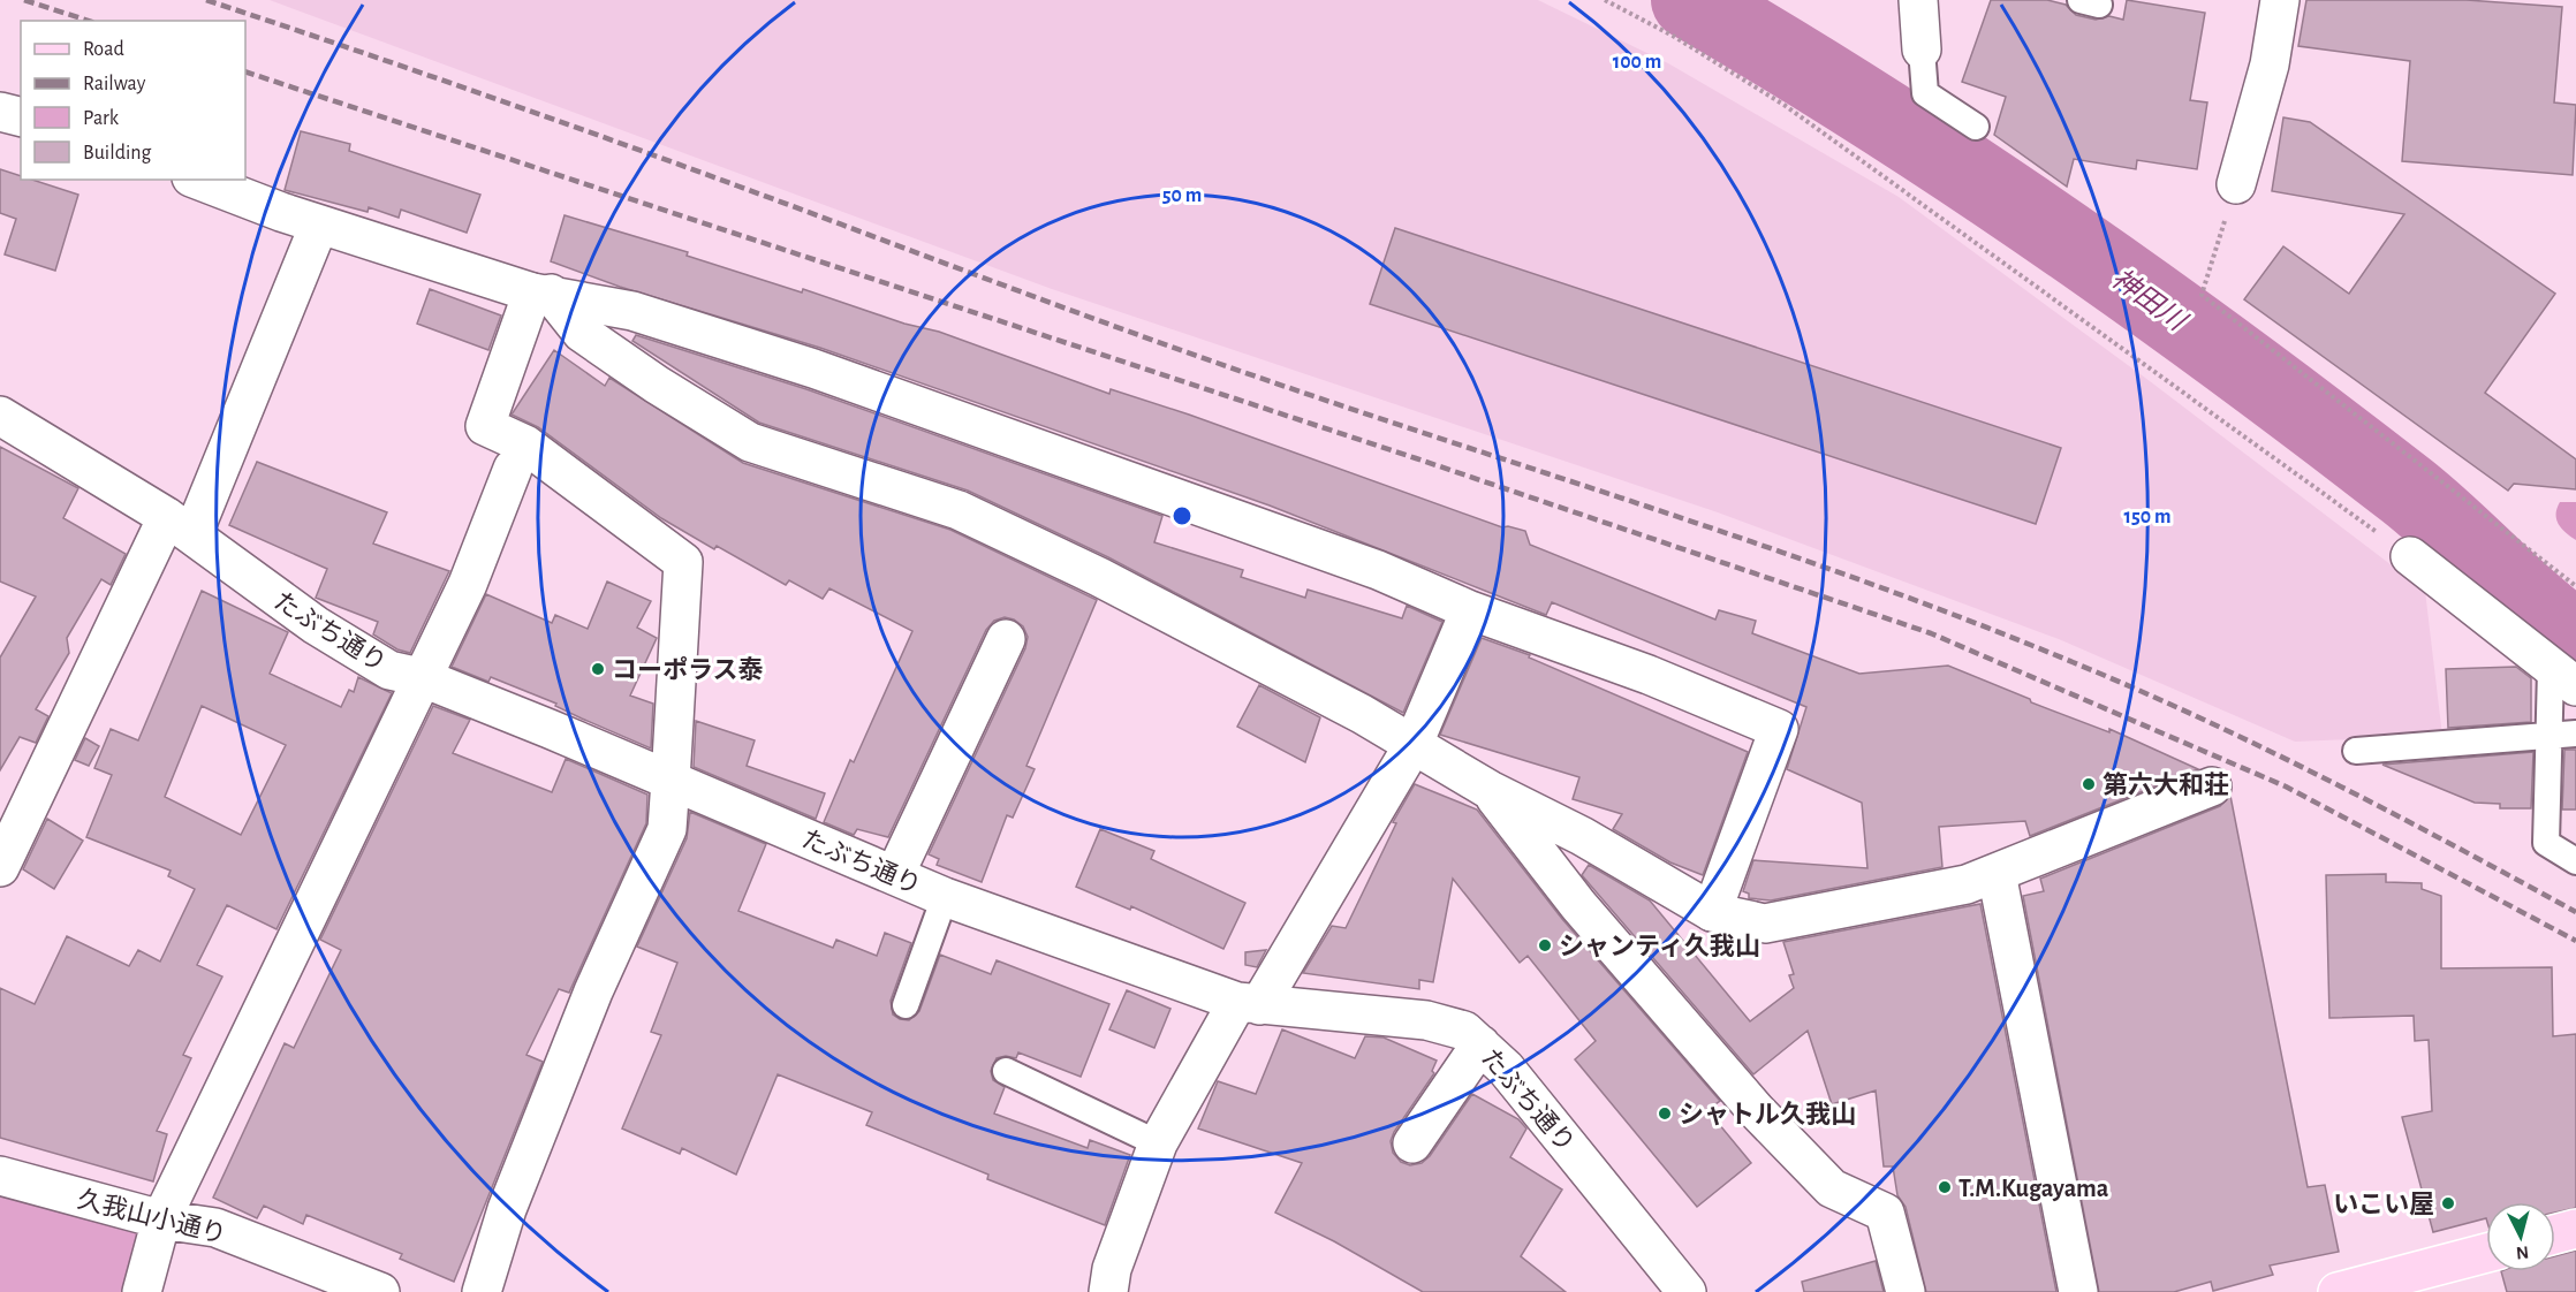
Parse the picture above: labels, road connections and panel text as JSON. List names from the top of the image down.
{
  "streets": {
    "street": ["たぶち通り", "久我山小通り"]
  },
  "water": ["神田川"],
  "places": [
    "コーポラス泰",
    "第六大和荘",
    "シャンティ久我山",
    "シャトル久我山",
    "T.M.Kugayama",
    "いこい屋"
  ],
  "legend": [
    "Road",
    "Railway",
    "Park",
    "Building"
  ],
  "north": "bottom",
  "rings": ["100 m", "50 m", "150 m"]
}
